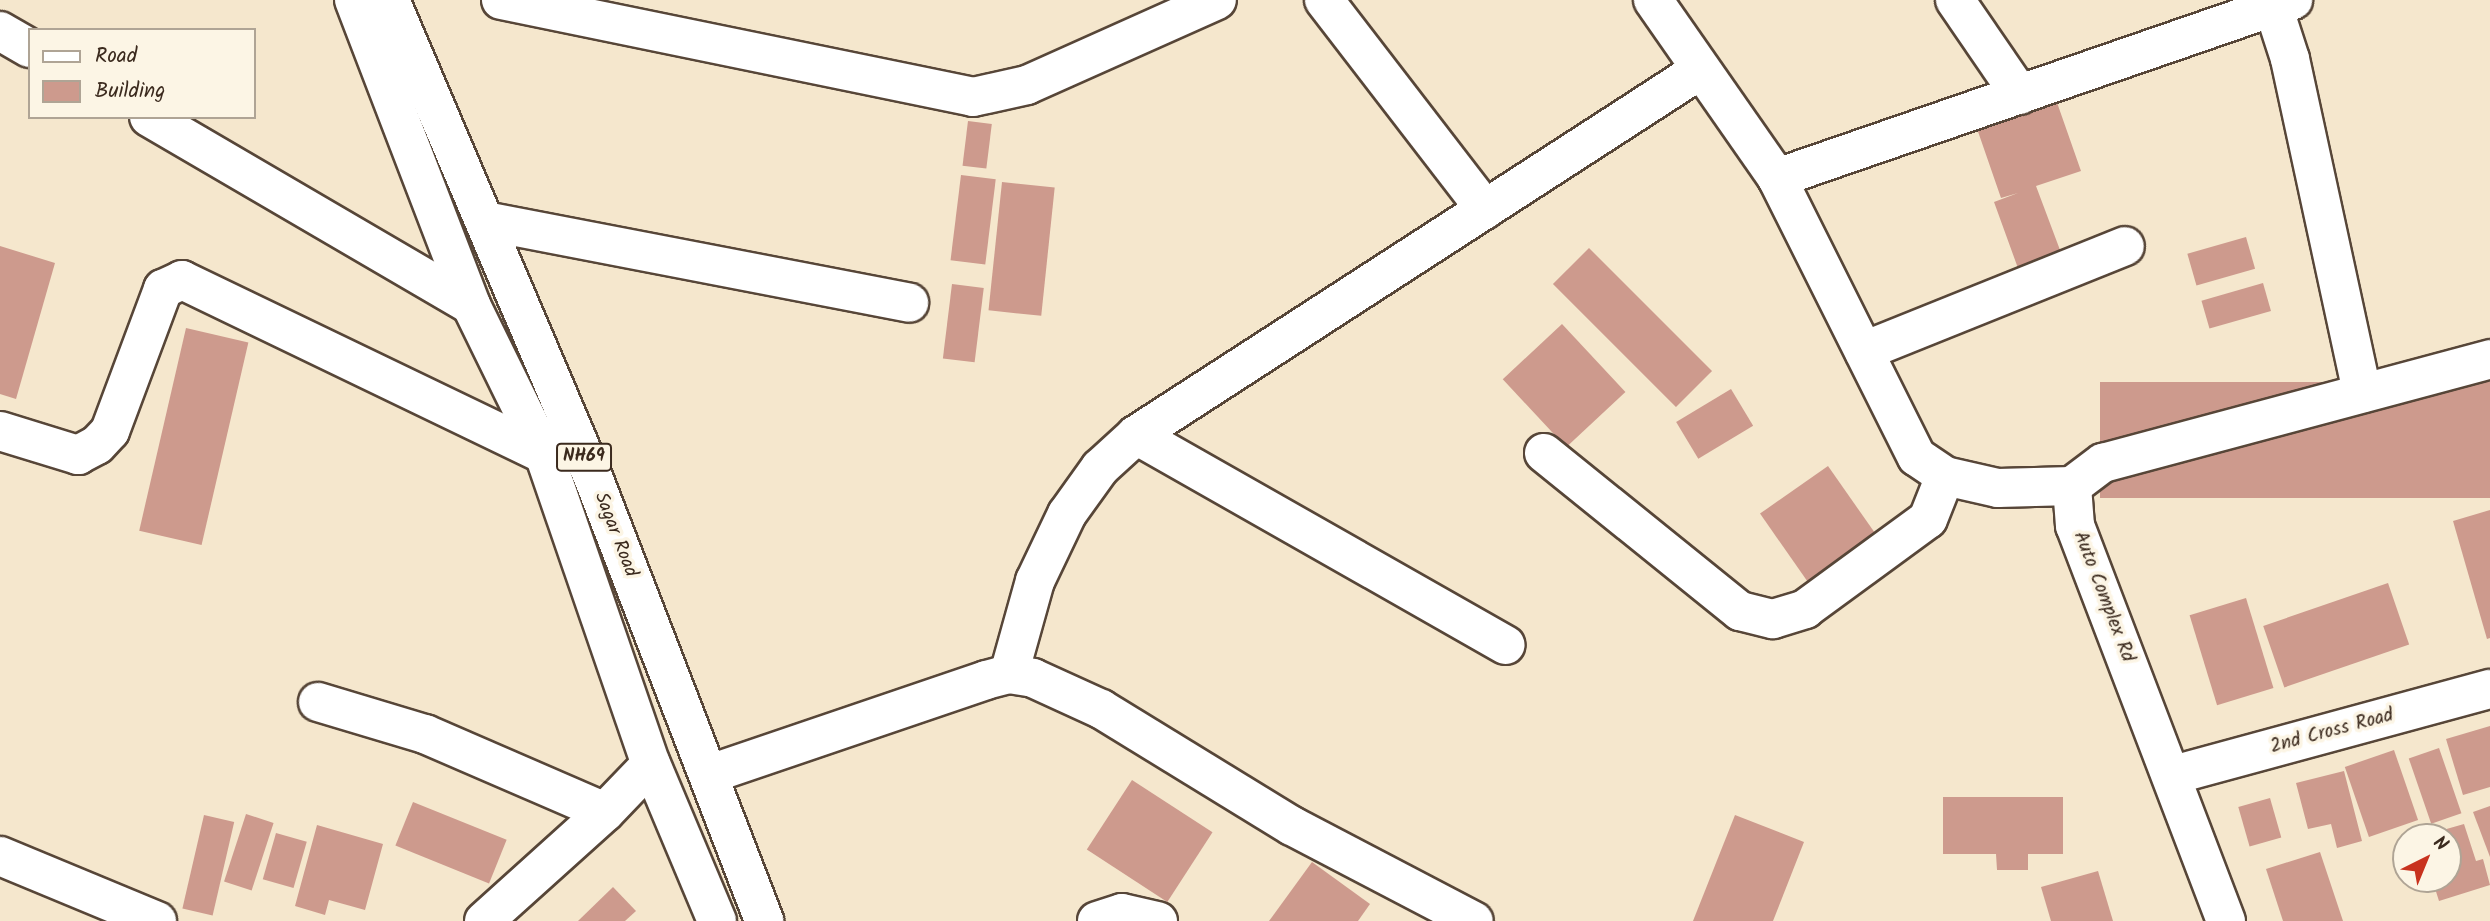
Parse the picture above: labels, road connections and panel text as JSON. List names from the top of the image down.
{
  "streets": {
    "main road": [
      "NH69",
      "Sagar Road",
      "Auto Complex Rd",
      "2nd Cross Road"
    ]
  },
  "crossings": [
    ["Auto Complex Rd", "2nd Cross Road"]
  ],
  "legend": ["Road", "Building"],
  "north": "top right"
}
